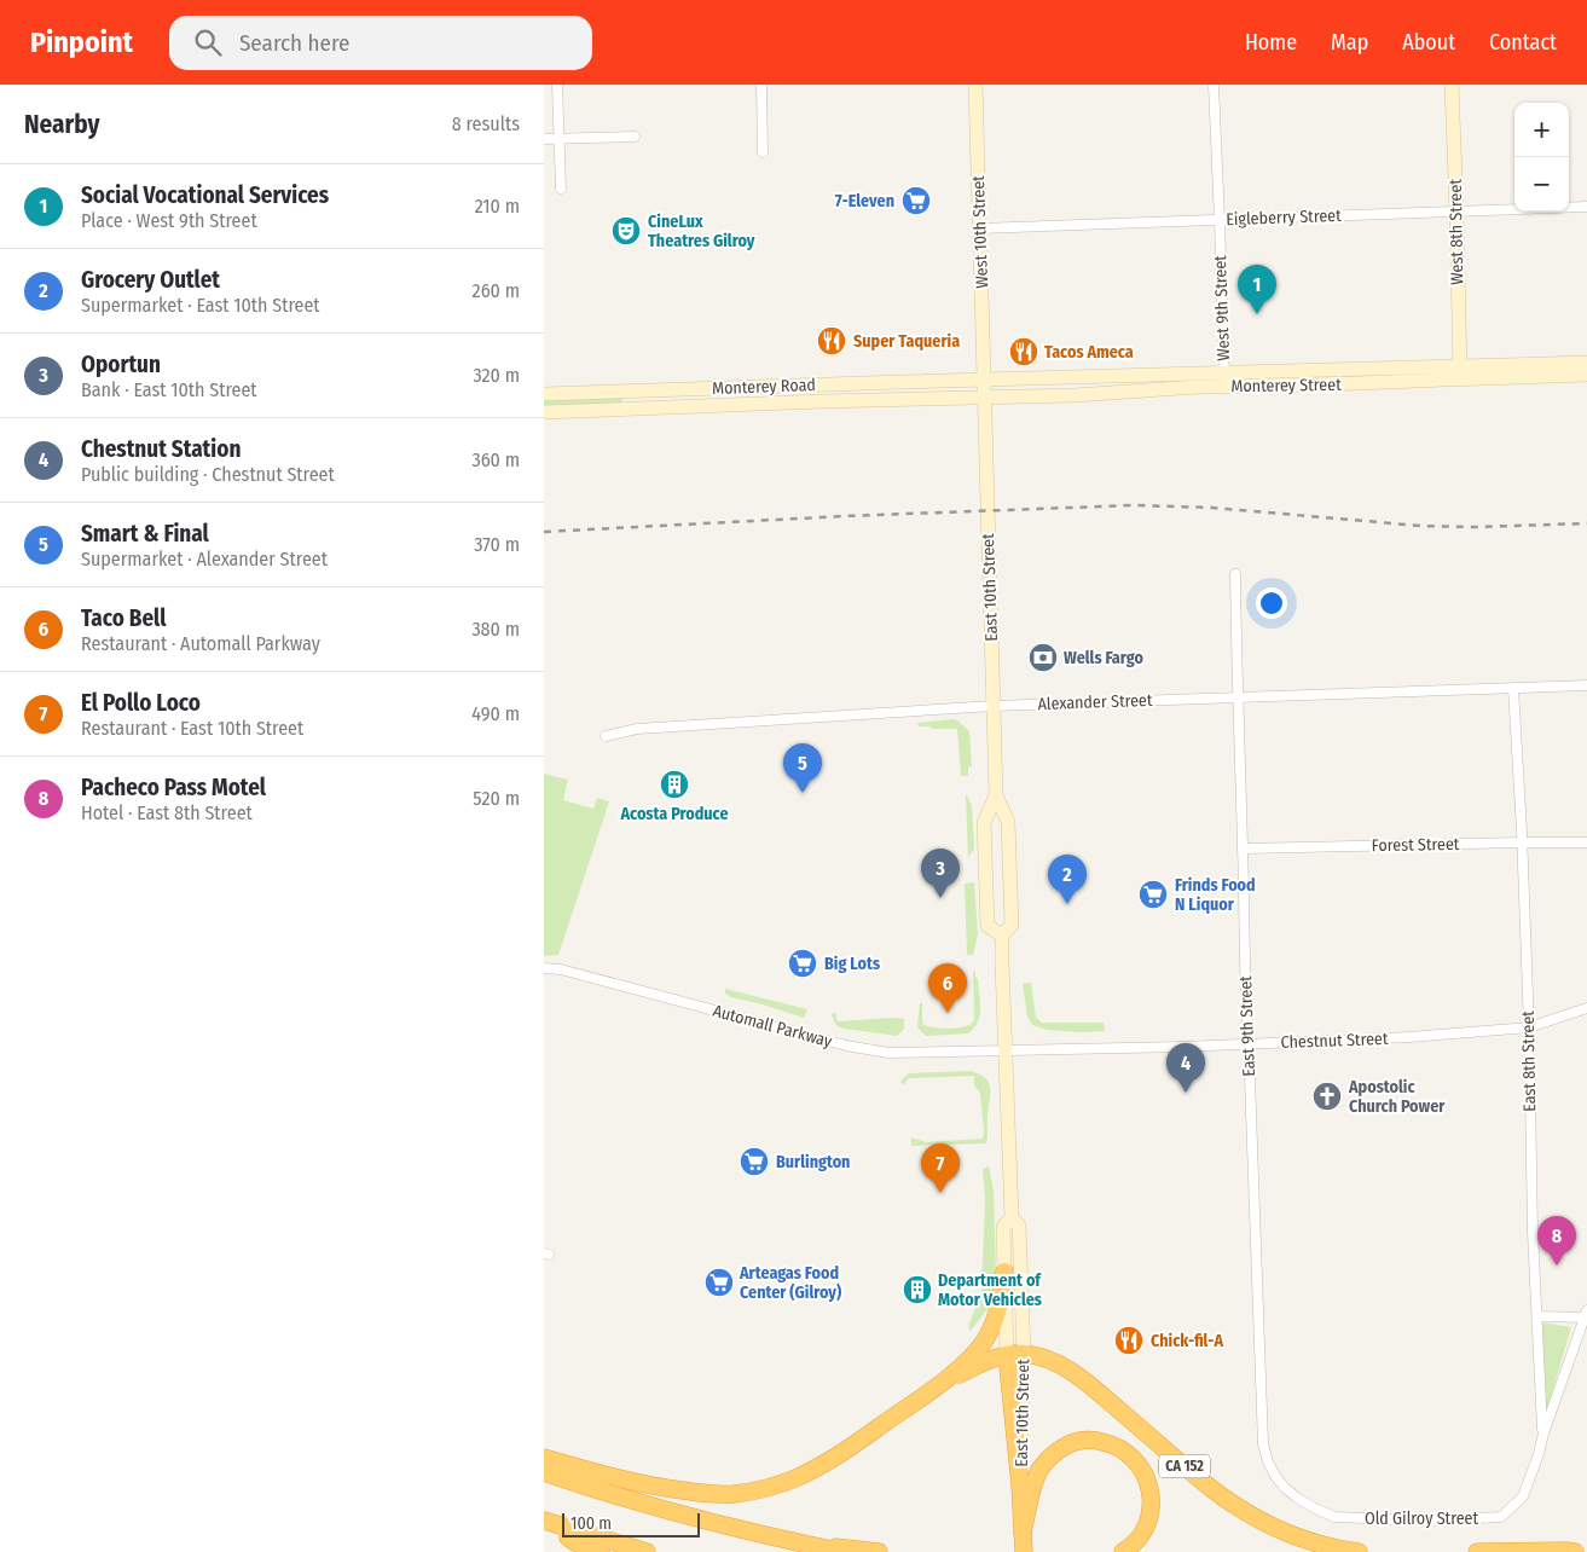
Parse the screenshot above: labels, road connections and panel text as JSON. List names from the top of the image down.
{
  "streets": {
    "highway": ["East 10th Street", "CA 152"],
    "main road": [
      "West 10th Street",
      "West 8th Street",
      "Monterey Street",
      "Monterey Road"
    ],
    "street": [
      "Eigleberry Street",
      "West 9th Street",
      "Alexander Street",
      "Forest Street",
      "Automall Parkway",
      "East 9th Street",
      "Chestnut Street",
      "East 8th Street",
      "Old Gilroy Street"
    ]
  },
  "crossings": [
    ["Eigleberry Street", "West 10th Street"],
    ["Eigleberry Street", "West 8th Street"],
    ["Eigleberry Street", "West 9th Street"],
    ["West 10th Street", "Monterey Street"],
    ["West 10th Street", "Monterey Road"],
    ["West 10th Street", "East 10th Street"],
    ["West 8th Street", "Monterey Street"],
    ["West 9th Street", "Monterey Street"],
    ["Monterey Street", "Monterey Road"],
    ["Monterey Street", "East 10th Street"],
    ["Monterey Road", "East 10th Street"],
    ["East 10th Street", "Alexander Street"],
    ["East 10th Street", "Automall Parkway"],
    ["East 10th Street", "Chestnut Street"],
    ["East 10th Street", "CA 152"],
    ["Alexander Street", "East 9th Street"],
    ["Alexander Street", "East 8th Street"],
    ["Forest Street", "East 9th Street"],
    ["Forest Street", "East 8th Street"],
    ["Automall Parkway", "Chestnut Street"],
    ["East 9th Street", "Chestnut Street"],
    ["East 9th Street", "Old Gilroy Street"],
    ["Chestnut Street", "East 8th Street"],
    ["East 8th Street", "Old Gilroy Street"]
  ],
  "places": {
    "supermarket": [
      "7-Eleven",
      "Frinds Food N Liquor",
      "Big Lots",
      "Burlington",
      "Arteagas Food Center (Gilroy)"
    ],
    "theatre": ["CineLux Theatres Gilroy"],
    "restaurant": ["Super Taqueria", "Tacos Ameca", "Chick-fil-A"],
    "bank": ["Wells Fargo"],
    "building": ["Acosta Produce", "Department of Motor Vehicles"],
    "church": ["Apostolic Church Power"]
  },
  "scale_bar": "100 m",
  "page": {
    "header": "Pinpoint",
    "search": "Search here",
    "nav": [
      "Home",
      "Map",
      "About",
      "Contact"
    ],
    "heading": ["Nearby", "8 results"],
    "map_buttons": ["+", "−"],
    "list": [
      {
        "mark": "1",
        "name": "Social Vocational Services",
        "note": "Place · West 9th Street",
        "value": "210 m"
      },
      {
        "mark": "2",
        "name": "Grocery Outlet",
        "note": "Supermarket · East 10th Street",
        "value": "260 m"
      },
      {
        "mark": "3",
        "name": "Oportun",
        "note": "Bank · East 10th Street",
        "value": "320 m"
      },
      {
        "mark": "4",
        "name": "Chestnut Station",
        "note": "Public building · Chestnut Street",
        "value": "360 m"
      },
      {
        "mark": "5",
        "name": "Smart & Final",
        "note": "Supermarket · Alexander Street",
        "value": "370 m"
      },
      {
        "mark": "6",
        "name": "Taco Bell",
        "note": "Restaurant · Automall Parkway",
        "value": "380 m"
      },
      {
        "mark": "7",
        "name": "El Pollo Loco",
        "note": "Restaurant · East 10th Street",
        "value": "490 m"
      },
      {
        "mark": "8",
        "name": "Pacheco Pass Motel",
        "note": "Hotel · East 8th Street",
        "value": "520 m"
      }
    ],
    "pins": [
      "1",
      "5",
      "3",
      "2",
      "6",
      "4",
      "7",
      "8"
    ],
    "scale": "100 m"
  }
}
